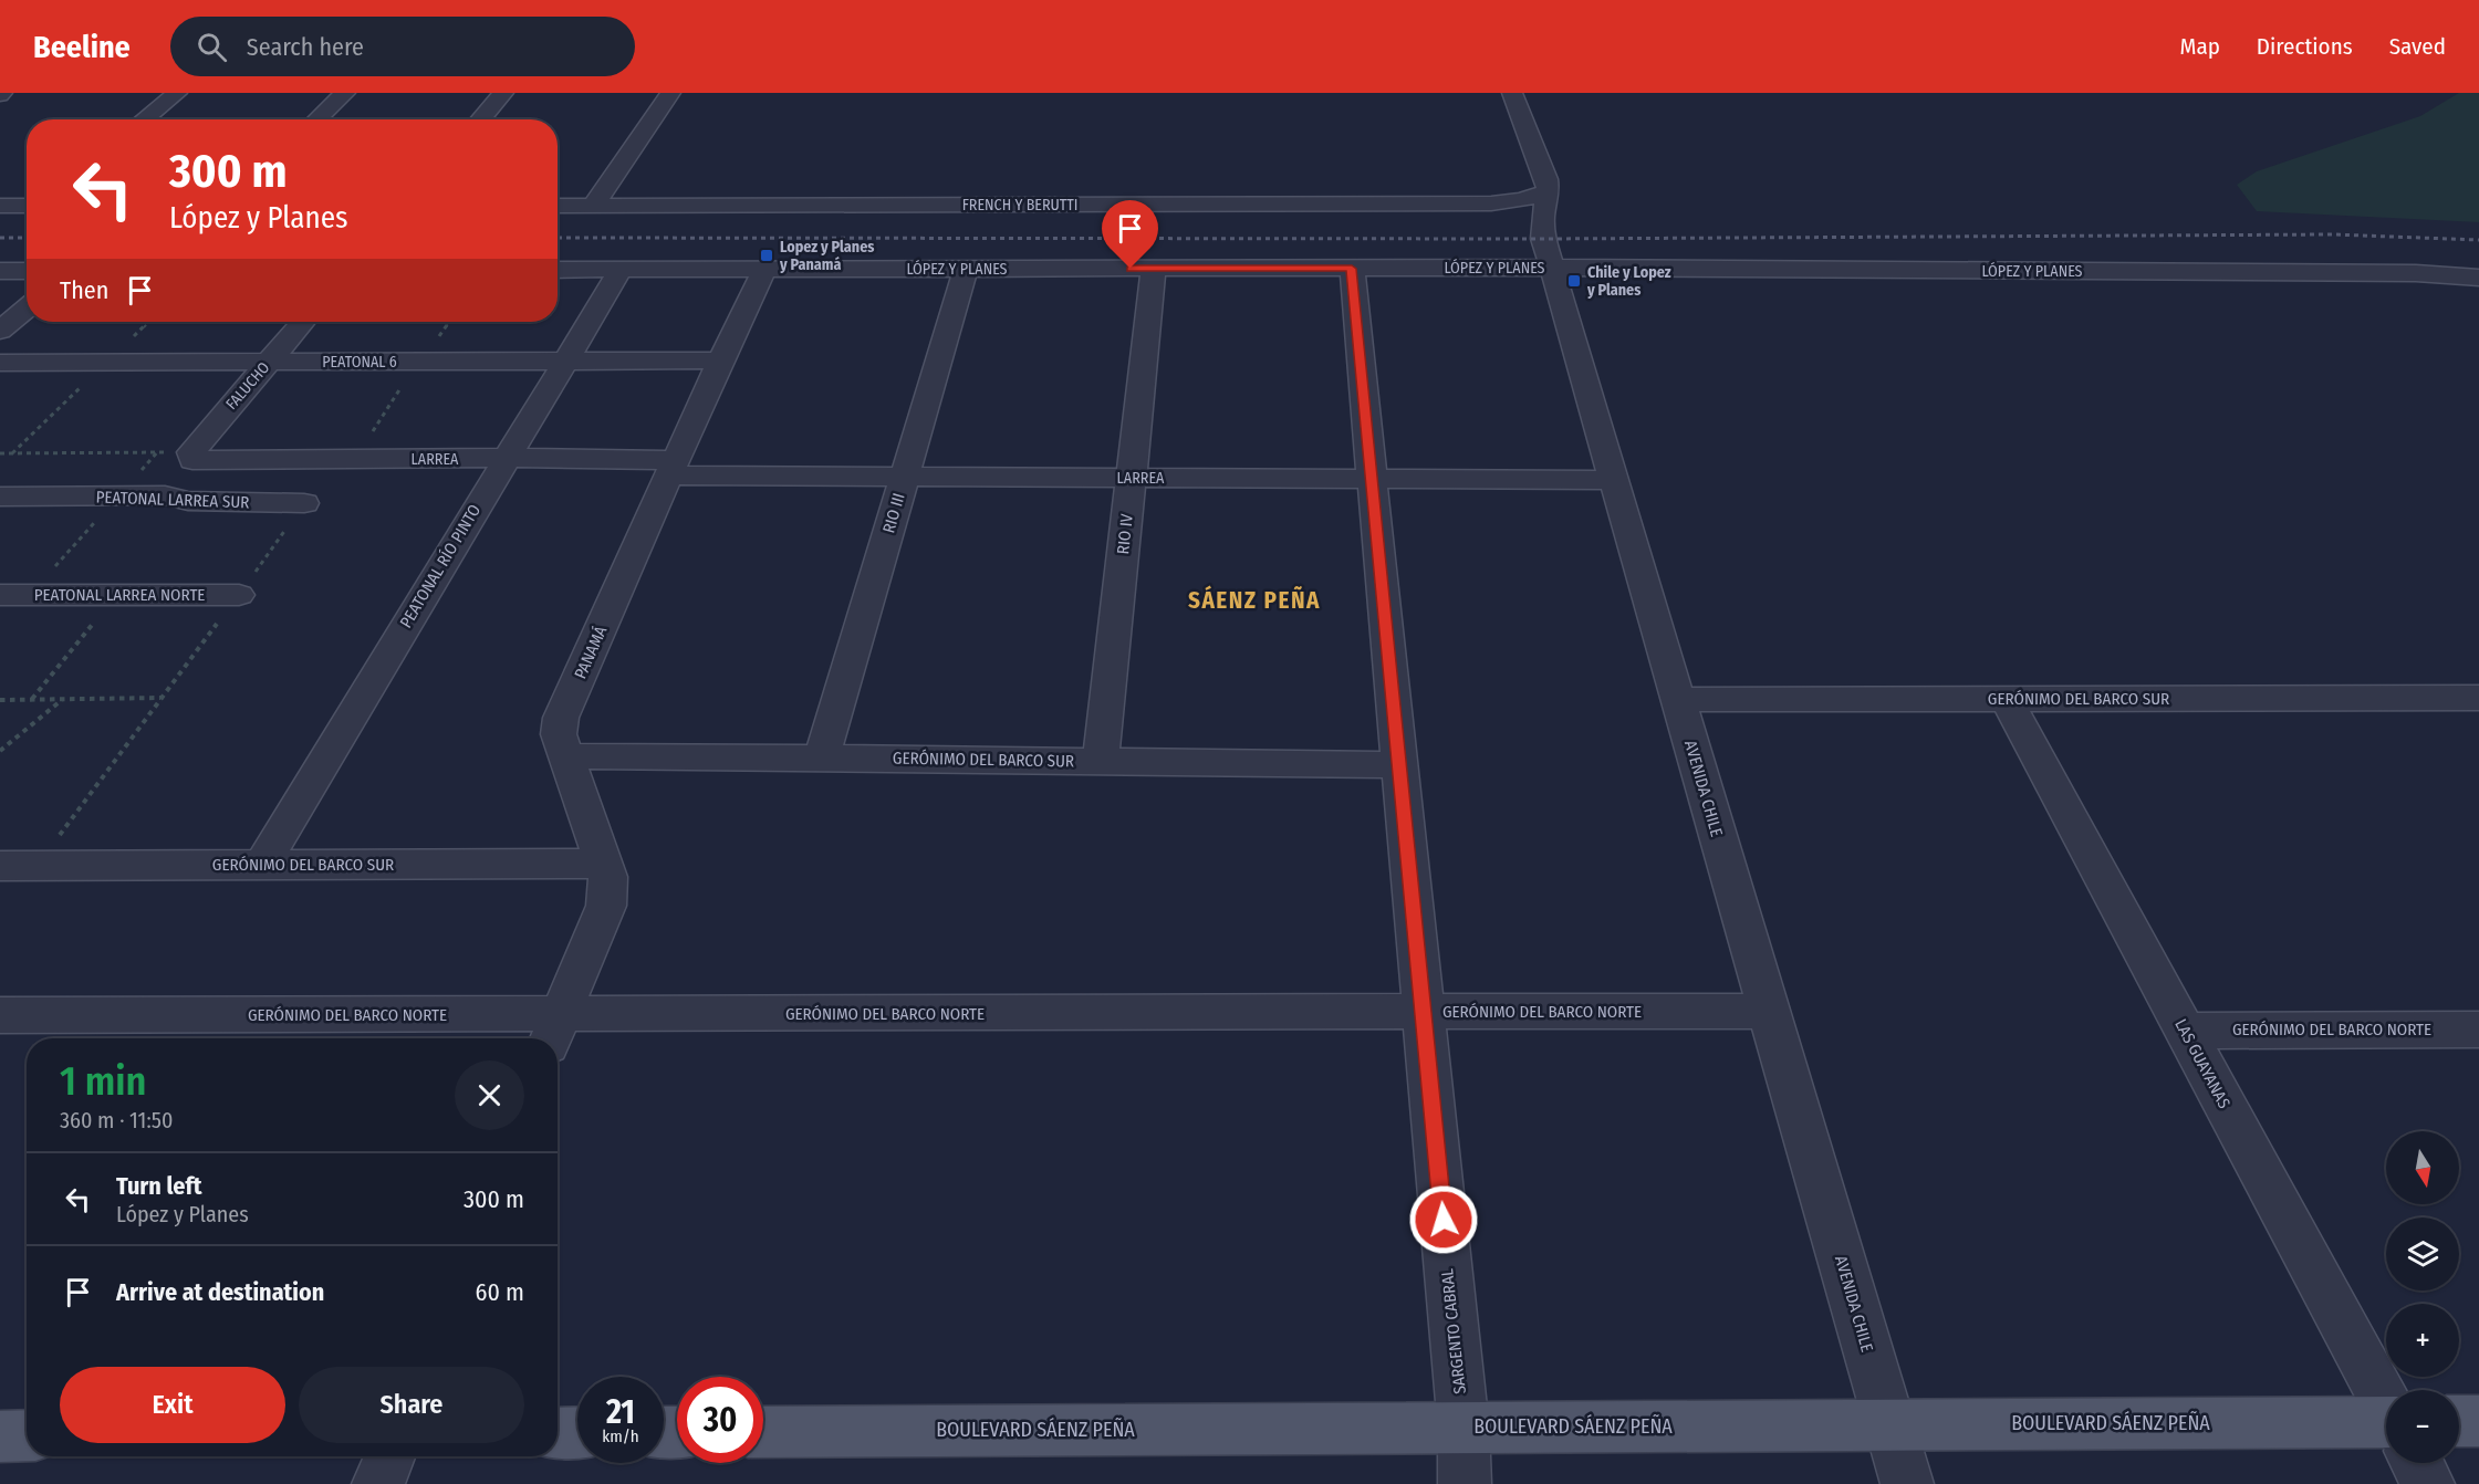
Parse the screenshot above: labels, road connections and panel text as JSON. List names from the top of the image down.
{
  "streets": {
    "main road": ["BOULEVARD SÁENZ PEÑA"],
    "street": [
      "FRENCH Y BERUTTI",
      "LÓPEZ Y PLANES",
      "PEATONAL 6",
      "FALUCHO",
      "LARREA",
      "PEATONAL LARREA SUR",
      "RIO III",
      "RIO IV",
      "PEATONAL RÍO PINTO",
      "PEATONAL LARREA NORTE",
      "PANAMÁ",
      "GERÓNIMO DEL BARCO SUR",
      "AVENIDA CHILE",
      "GERÓNIMO DEL BARCO NORTE",
      "LAS GUAYANAS",
      "SARGENTO CABRAL"
    ]
  },
  "crossings": [
    ["FRENCH Y BERUTTI", "AVENIDA CHILE"],
    ["LÓPEZ Y PLANES", "RIO III"],
    ["LÓPEZ Y PLANES", "RIO IV"],
    ["LÓPEZ Y PLANES", "PEATONAL RÍO PINTO"],
    ["LÓPEZ Y PLANES", "PANAMÁ"],
    ["LÓPEZ Y PLANES", "AVENIDA CHILE"],
    ["LÓPEZ Y PLANES", "SARGENTO CABRAL"],
    ["PEATONAL 6", "FALUCHO"],
    ["PEATONAL 6", "PEATONAL RÍO PINTO"],
    ["PEATONAL 6", "PANAMÁ"],
    ["FALUCHO", "LARREA"],
    ["LARREA", "RIO III"],
    ["LARREA", "RIO IV"],
    ["LARREA", "PEATONAL RÍO PINTO"],
    ["LARREA", "PANAMÁ"],
    ["LARREA", "AVENIDA CHILE"],
    ["LARREA", "SARGENTO CABRAL"],
    ["RIO III", "GERÓNIMO DEL BARCO SUR"],
    ["RIO IV", "GERÓNIMO DEL BARCO SUR"],
    ["PEATONAL RÍO PINTO", "GERÓNIMO DEL BARCO SUR"],
    ["PANAMÁ", "GERÓNIMO DEL BARCO SUR"],
    ["PANAMÁ", "GERÓNIMO DEL BARCO NORTE"],
    ["GERÓNIMO DEL BARCO SUR", "AVENIDA CHILE"],
    ["GERÓNIMO DEL BARCO SUR", "LAS GUAYANAS"],
    ["GERÓNIMO DEL BARCO SUR", "SARGENTO CABRAL"],
    ["AVENIDA CHILE", "GERÓNIMO DEL BARCO NORTE"],
    ["AVENIDA CHILE", "BOULEVARD SÁENZ PEÑA"],
    ["GERÓNIMO DEL BARCO NORTE", "LAS GUAYANAS"],
    ["GERÓNIMO DEL BARCO NORTE", "SARGENTO CABRAL"],
    ["SARGENTO CABRAL", "BOULEVARD SÁENZ PEÑA"]
  ],
  "districts": ["SÁENZ PEÑA"],
  "places": {
    "transit": ["Lopez y Planes y Panamá", "Chile y Lopez y Planes"]
  },
  "north": "bottom",
  "page": {
    "header": "Beeline",
    "search": "Search here",
    "nav": ["Map", "Directions", "Saved"],
    "turn": ["300 m", "López y Planes"],
    "then": "Then",
    "heading": ["1 min", "360 m · 11:50"],
    "map_buttons": ["+", "−"],
    "list": [
      {
        "name": "Turn left",
        "note": "López y Planes",
        "value": "300 m"
      },
      {
        "name": "Arrive at destination",
        "value": "60 m"
      }
    ],
    "buttons": ["Exit", "Share"],
    "speed": "21 km/h",
    "limit": "30"
  }
}
